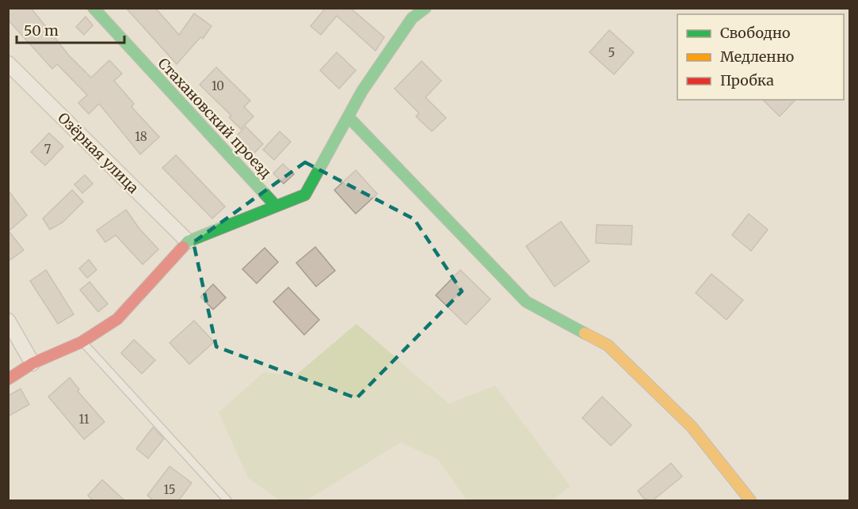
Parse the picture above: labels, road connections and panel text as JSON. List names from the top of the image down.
{
  "streets": {
    "street": ["Стахановский проезд", "Озёрная улица"]
  },
  "house_numbers": [
    "5",
    "10",
    "18",
    "7",
    "11",
    "15"
  ],
  "legend": ["Свободно", "Медленно", "Пробка"],
  "scale_bar": "50 m"
}
